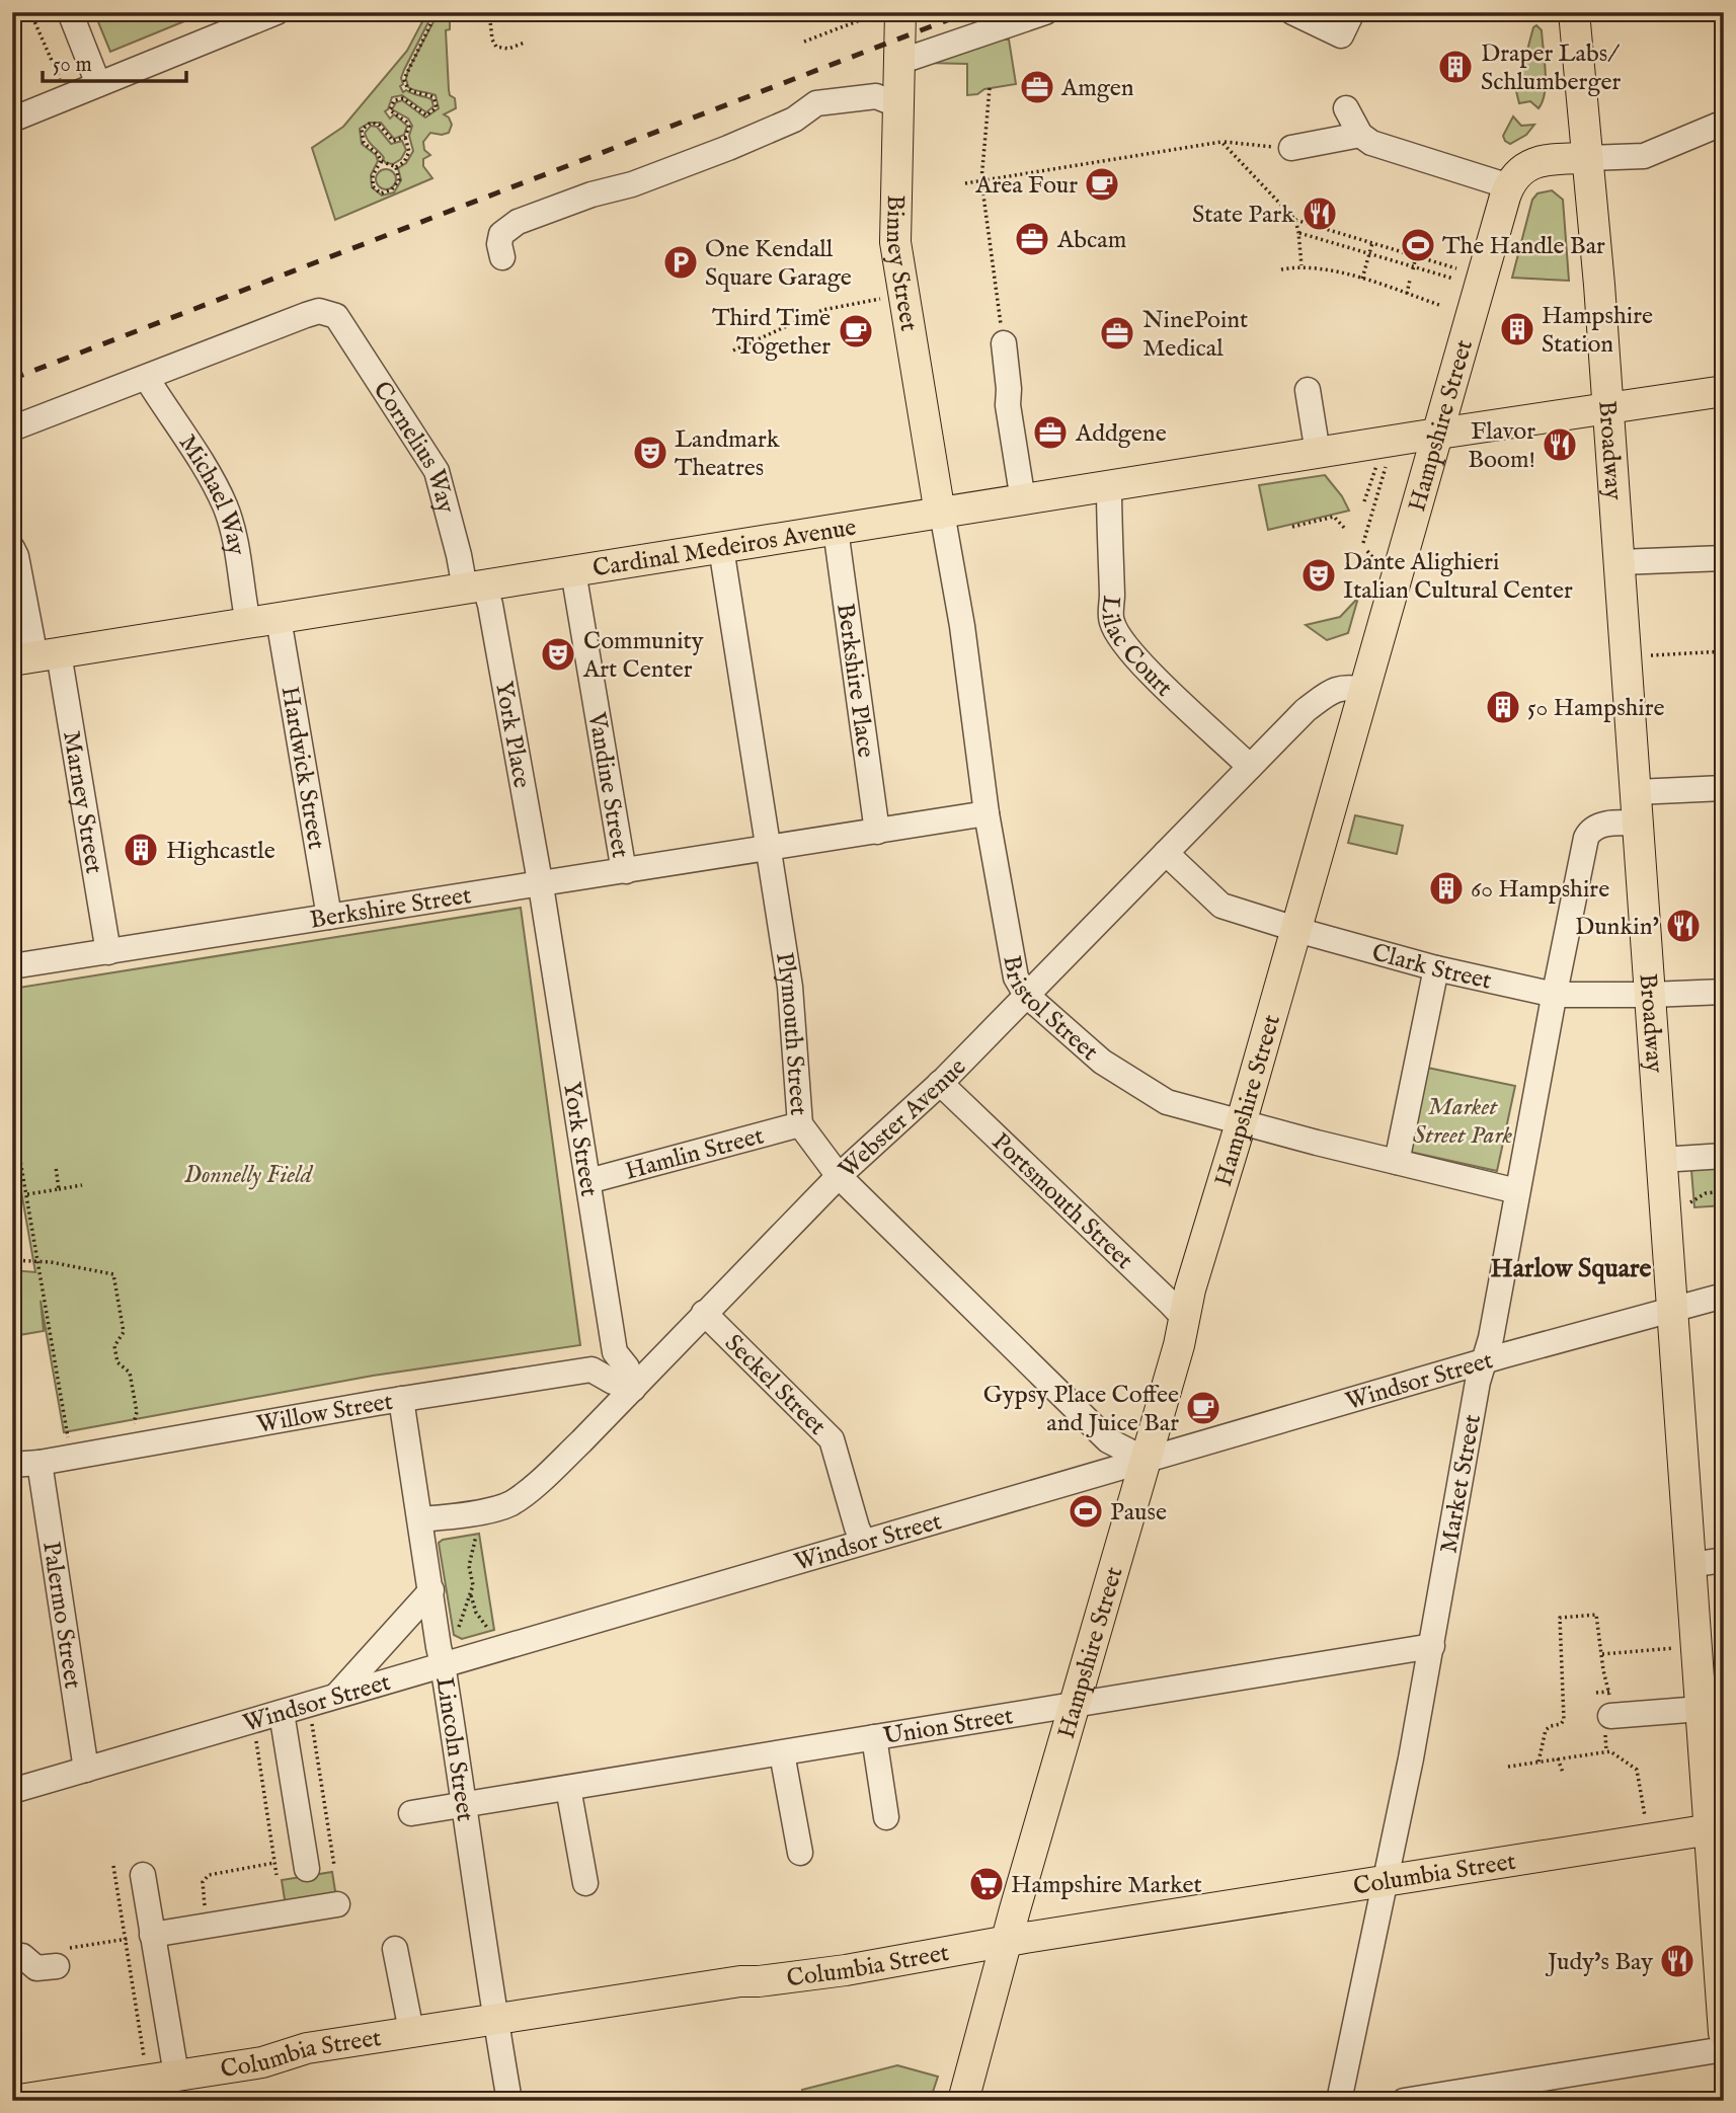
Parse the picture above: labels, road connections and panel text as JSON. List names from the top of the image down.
{
  "streets": {
    "main road": [
      "Binney Street",
      "Hampshire Street",
      "Broadway",
      "Cardinal Medeiros Avenue",
      "Columbia Street"
    ],
    "street": [
      "Cornelius Way",
      "Michael Way",
      "Lilac Court",
      "Berkshire Place",
      "York Place",
      "Hardwick Street",
      "Vandine Street",
      "Marney Street",
      "Berkshire Street",
      "Clark Street",
      "Bristol Street",
      "Plymouth Street",
      "Webster Avenue",
      "York Street",
      "Hamlin Street",
      "Portsmouth Street",
      "Windsor Street",
      "Seckel Street",
      "Willow Street",
      "Market Street",
      "Palermo Street",
      "Union Street",
      "Lincoln Street"
    ]
  },
  "crossings": [
    ["Binney Street", "Cardinal Medeiros Avenue"],
    ["Binney Street", "Bristol Street"],
    ["Hampshire Street", "Cardinal Medeiros Avenue"],
    ["Hampshire Street", "Clark Street"],
    ["Hampshire Street", "Bristol Street"],
    ["Hampshire Street", "Plymouth Street"],
    ["Hampshire Street", "Webster Avenue"],
    ["Hampshire Street", "Portsmouth Street"],
    ["Hampshire Street", "Windsor Street"],
    ["Hampshire Street", "Union Street"],
    ["Hampshire Street", "Columbia Street"],
    ["Cornelius Way", "Michael Way"],
    ["Cornelius Way", "Cardinal Medeiros Avenue"],
    ["Cornelius Way", "York Place"],
    ["Broadway", "Cardinal Medeiros Avenue"],
    ["Broadway", "Clark Street"],
    ["Broadway", "Windsor Street"],
    ["Broadway", "Market Street"],
    ["Broadway", "Columbia Street"],
    ["Michael Way", "Cardinal Medeiros Avenue"],
    ["Cardinal Medeiros Avenue", "Lilac Court"],
    ["Cardinal Medeiros Avenue", "Berkshire Place"],
    ["Cardinal Medeiros Avenue", "York Place"],
    ["Cardinal Medeiros Avenue", "Hardwick Street"],
    ["Cardinal Medeiros Avenue", "Vandine Street"],
    ["Cardinal Medeiros Avenue", "Marney Street"],
    ["Cardinal Medeiros Avenue", "Bristol Street"],
    ["Cardinal Medeiros Avenue", "Plymouth Street"],
    ["Lilac Court", "Webster Avenue"],
    ["York Place", "Berkshire Street"],
    ["York Place", "York Street"],
    ["Hardwick Street", "Berkshire Street"],
    ["Vandine Street", "Berkshire Street"],
    ["Marney Street", "Berkshire Street"],
    ["Berkshire Street", "Plymouth Street"],
    ["Berkshire Street", "York Street"],
    ["Clark Street", "Webster Avenue"],
    ["Clark Street", "Market Street"],
    ["Bristol Street", "Webster Avenue"],
    ["Bristol Street", "Market Street"],
    ["Plymouth Street", "Webster Avenue"],
    ["Plymouth Street", "Hamlin Street"],
    ["Plymouth Street", "Windsor Street"],
    ["Webster Avenue", "York Street"],
    ["Webster Avenue", "Portsmouth Street"],
    ["Webster Avenue", "Seckel Street"],
    ["Webster Avenue", "Willow Street"],
    ["Webster Avenue", "Lincoln Street"],
    ["York Street", "Hamlin Street"],
    ["York Street", "Willow Street"],
    ["Windsor Street", "Seckel Street"],
    ["Windsor Street", "Market Street"],
    ["Windsor Street", "Palermo Street"],
    ["Windsor Street", "Lincoln Street"],
    ["Willow Street", "Palermo Street"],
    ["Willow Street", "Lincoln Street"],
    ["Market Street", "Union Street"],
    ["Market Street", "Columbia Street"],
    ["Union Street", "Lincoln Street"],
    ["Lincoln Street", "Columbia Street"]
  ],
  "districts": ["Harlow Square"],
  "parks": ["Market Street Park", "Donnelly Field"],
  "places": {
    "building": [
      "Draper Labs/ Schlumberger",
      "Hampshire Station",
      "50 Hampshire",
      "Highcastle",
      "60 Hampshire"
    ],
    "office": [
      "Amgen",
      "Abcam",
      "NinePoint Medical",
      "Addgene"
    ],
    "cafe": ["Area Four", "Third Time Together", "Gypsy Place Coffee and Juice Bar"],
    "restaurant": [
      "State Park",
      "Flavor Boom!",
      "Dunkin'",
      "Judy's Bay"
    ],
    "sports": ["The Handle Bar", "Pause"],
    "parking": ["One Kendall Square Garage"],
    "theatre": ["Landmark Theatres", "Dante Alighieri Italian Cultural Center", "Community Art Center"],
    "supermarket": ["Hampshire Market"]
  },
  "scale_bar": "50 m"
}
